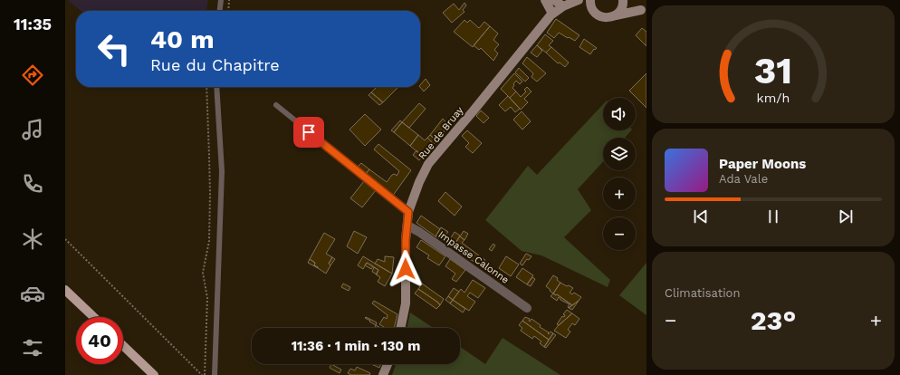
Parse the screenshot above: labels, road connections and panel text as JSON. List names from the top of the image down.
{
  "streets": {
    "street": ["Rue de Bruay", "Impasse Calonne"]
  },
  "crossings": [
    ["Rue de Bruay", "Impasse Calonne"]
  ],
  "page": {
    "tabs": "11:35",
    "turn": ["40 m", "Rue du Chapitre"],
    "map_buttons": ["+", "−"],
    "song": ["Paper Moons", "Ada Vale"],
    "tile": "Climatisation",
    "heat": ["−", "23°", "+"],
    "limit": "40",
    "trip": "11:36 · 1 min · 130 m",
    "gauge": ["31", "km/h"]
  }
}
